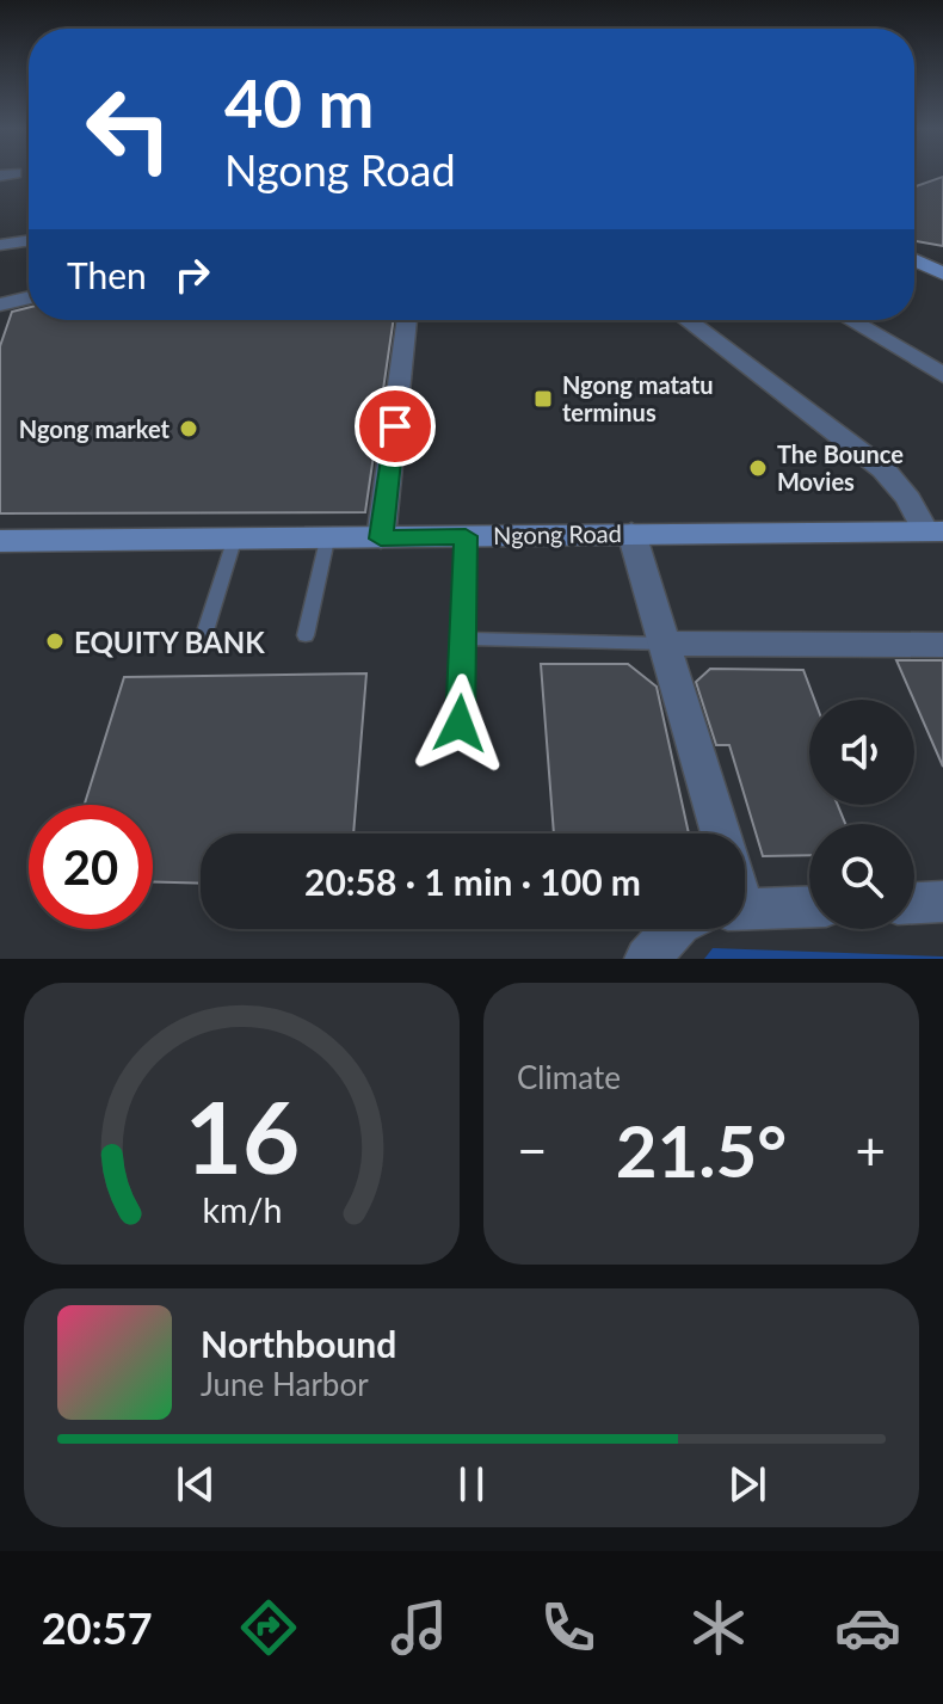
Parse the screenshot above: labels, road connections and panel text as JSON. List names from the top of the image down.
{
  "streets": {
    "main road": ["Ngong Road"]
  },
  "places": {
    "transit": ["Ngong matatu terminus"],
    "other": ["Ngong market", "The Bounce Movies", "EQUITY BANK"]
  },
  "page": {
    "turn": ["40 m", "Ngong Road"],
    "then": "Then",
    "limit": "20",
    "trip": "20:58 · 1 min · 100 m",
    "tile": "Climate",
    "heat": ["−", "21.5°", "+"],
    "song": ["Northbound", "June Harbor"],
    "tabs": "20:57",
    "gauge": ["16", "km/h"]
  }
}
